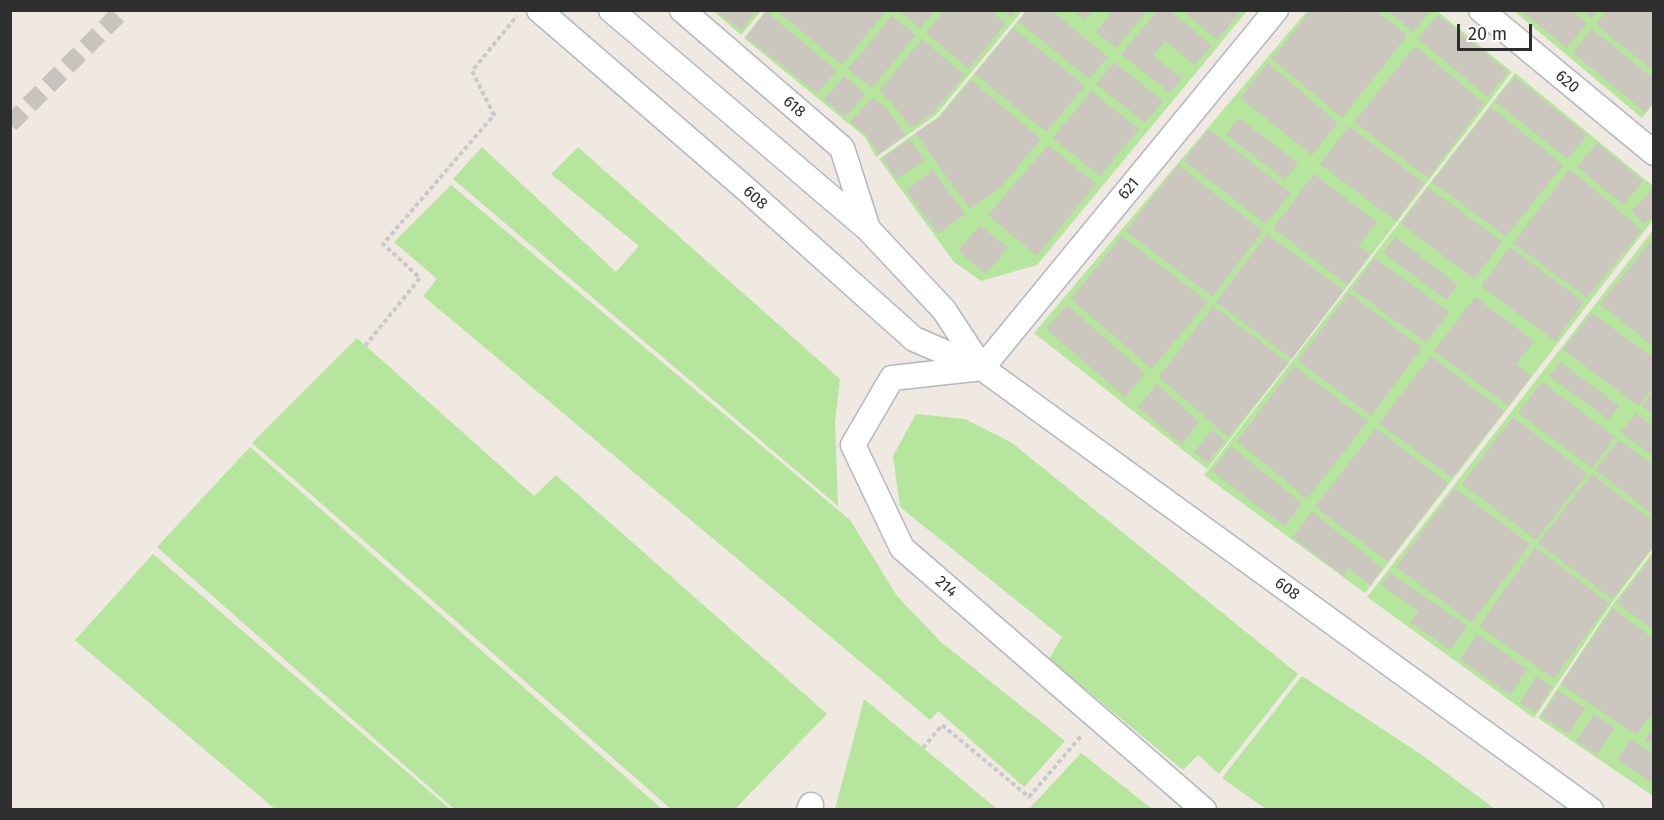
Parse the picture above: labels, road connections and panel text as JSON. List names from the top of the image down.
{
  "streets": {
    "street": [
      "620",
      "618",
      "621",
      "608",
      "214"
    ]
  },
  "crossings": [
    ["618", "608"],
    ["621", "608"],
    ["621", "214"],
    ["608", "214"]
  ],
  "scale_bar": "20 m"
}
